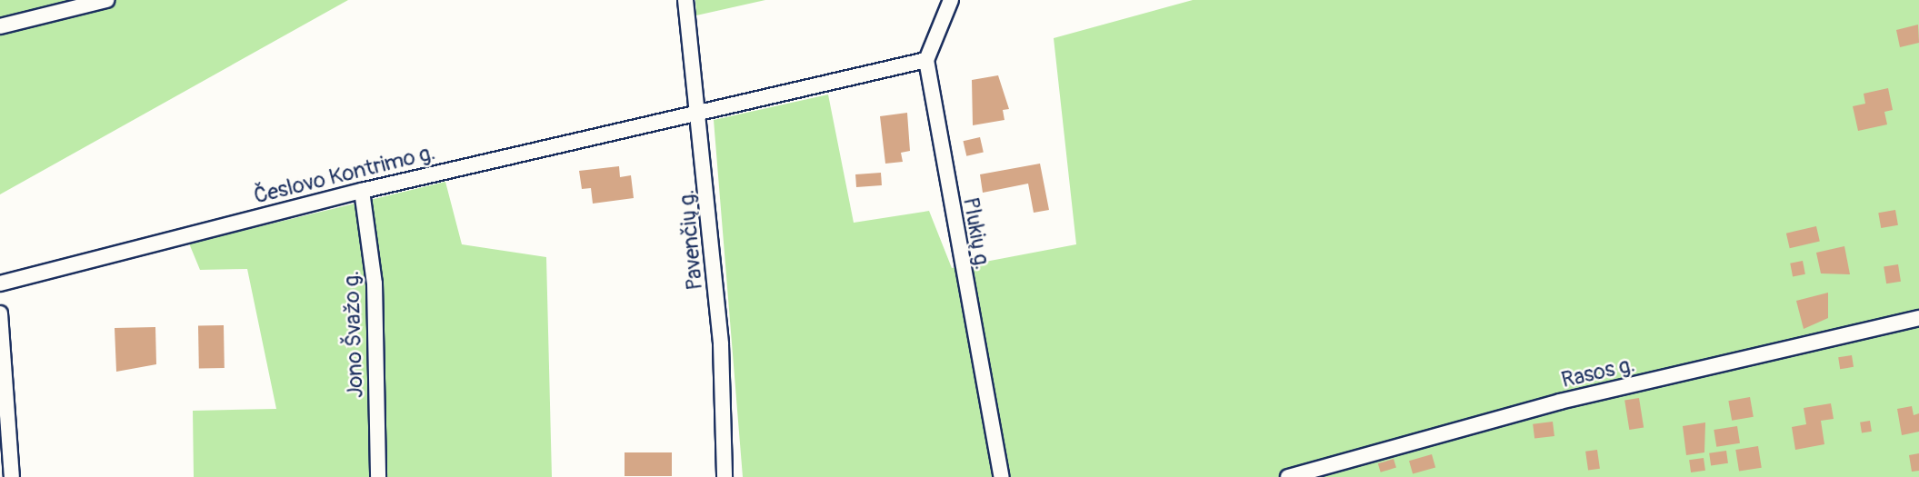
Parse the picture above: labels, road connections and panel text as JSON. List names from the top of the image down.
{
  "streets": {
    "street": [
      "Česlovo Kontrimo g.",
      "Plukių g.",
      "Pavenčių g.",
      "Jono Švažo g.",
      "Rasos g."
    ]
  },
  "crossings": [
    ["Česlovo Kontrimo g.", "Plukių g."],
    ["Česlovo Kontrimo g.", "Pavenčių g."],
    ["Česlovo Kontrimo g.", "Jono Švažo g."]
  ]
}
